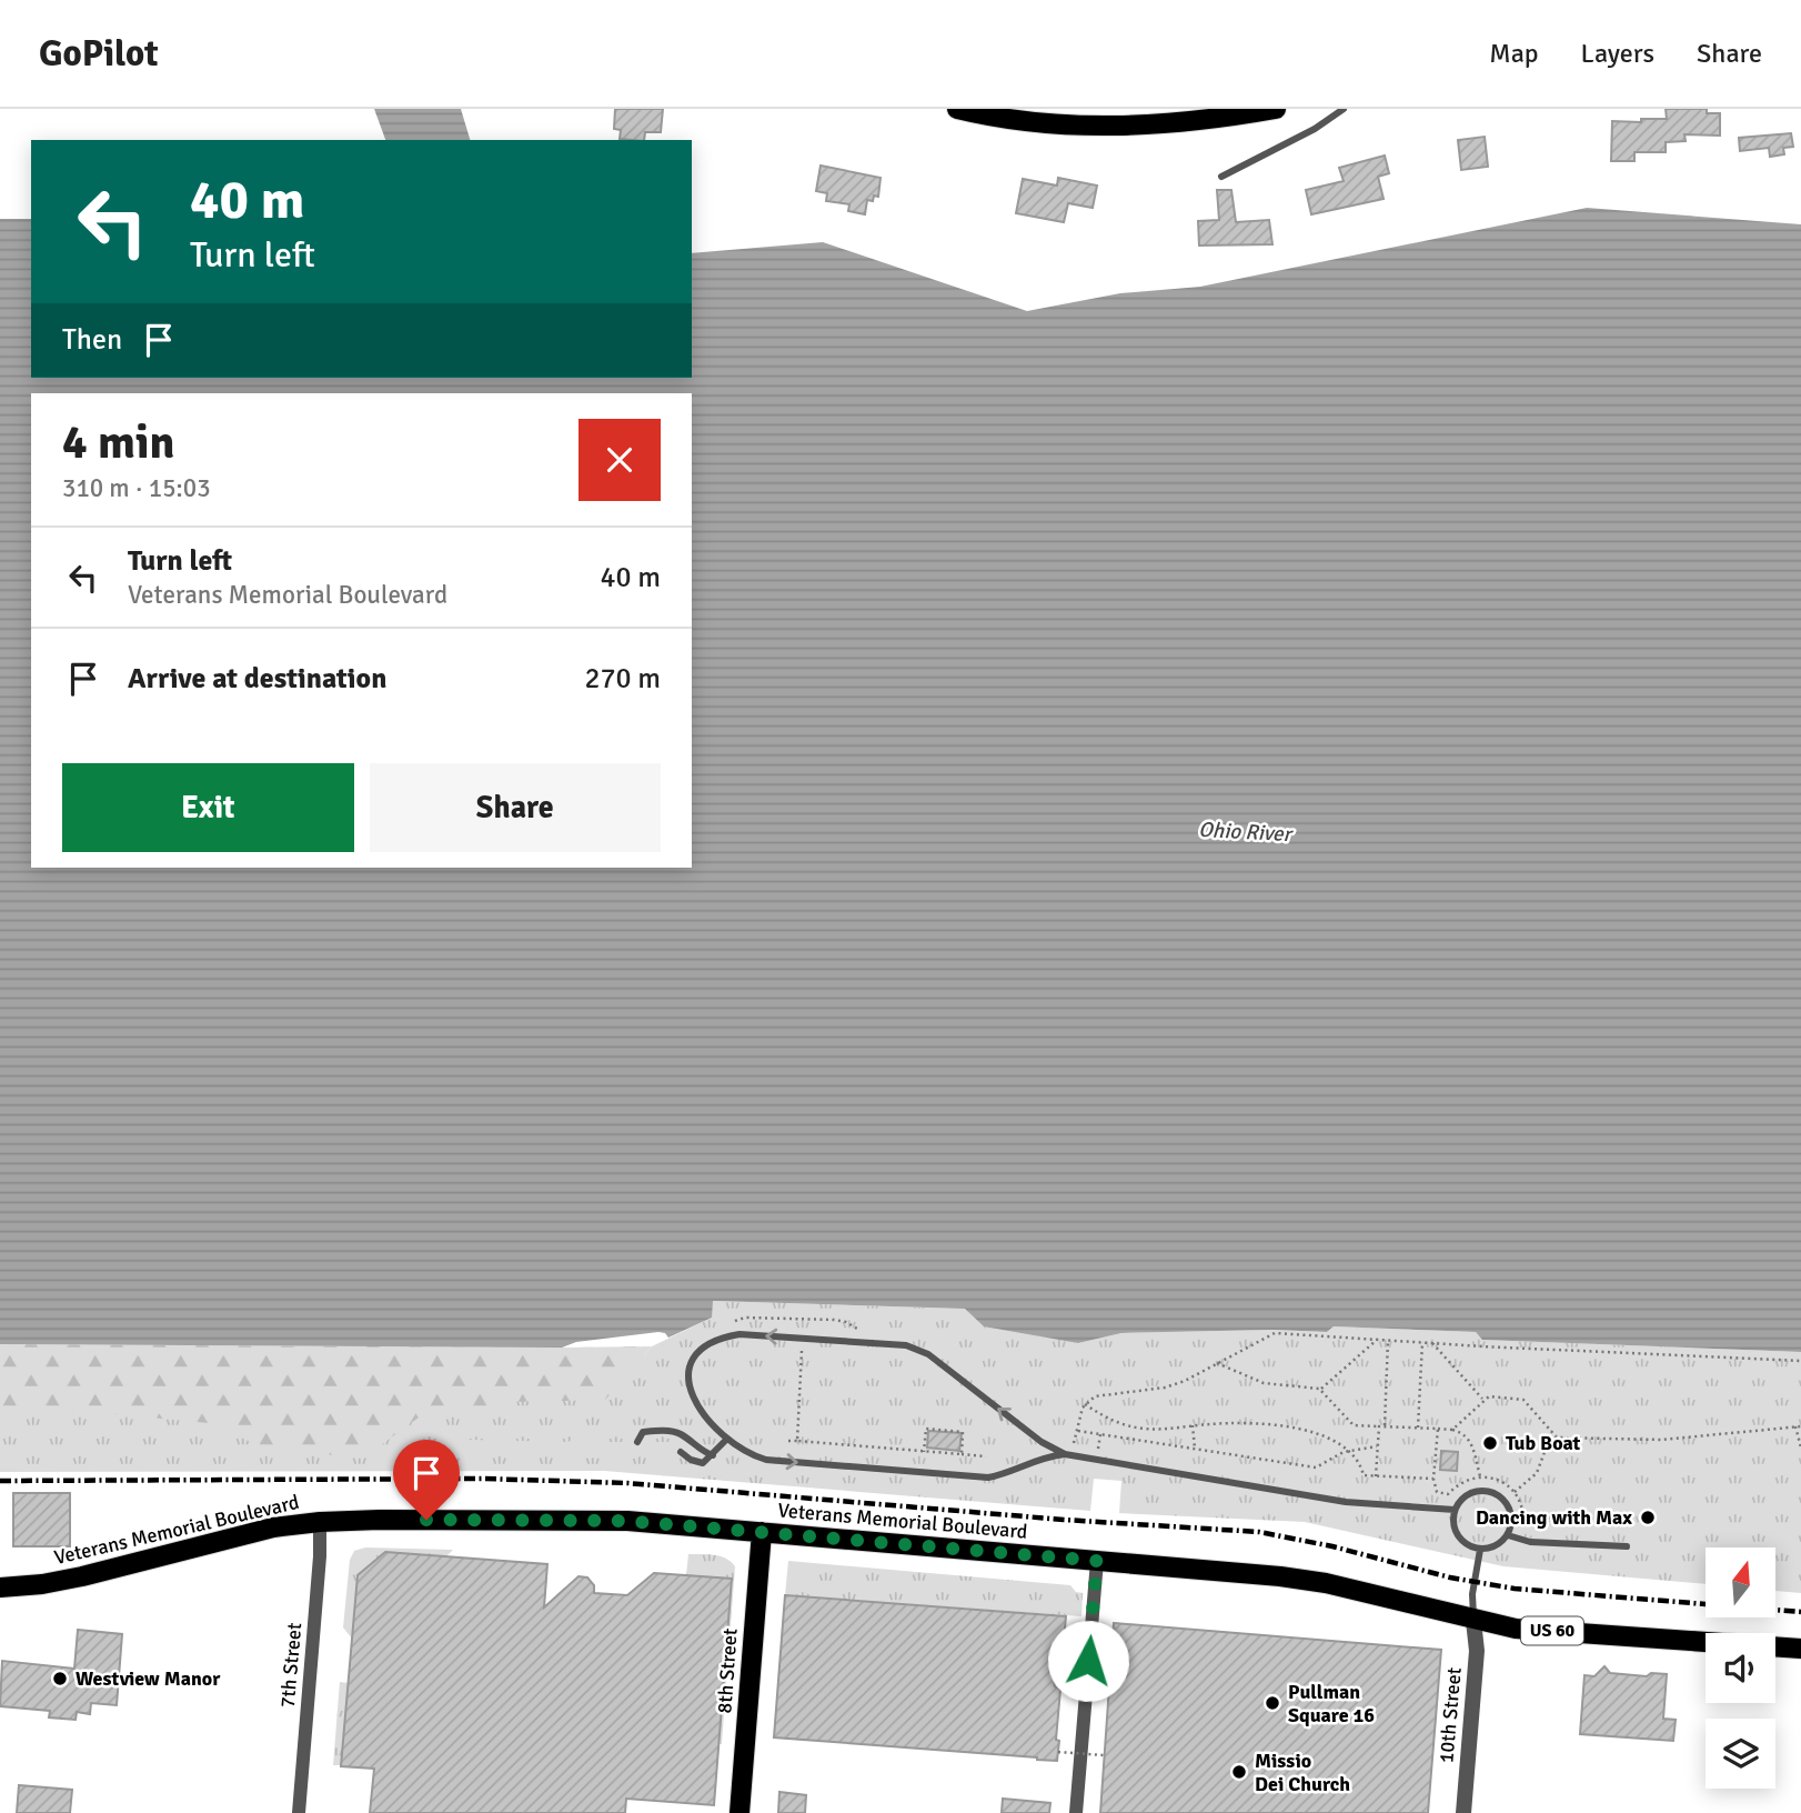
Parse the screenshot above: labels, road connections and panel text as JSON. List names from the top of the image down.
{
  "streets": {
    "main road": ["Veterans Memorial Boulevard", "US 60", "8th Street"],
    "street": ["7th Street", "10th Street"]
  },
  "crossings": [
    ["Veterans Memorial Boulevard", "7th Street"],
    ["Veterans Memorial Boulevard", "8th Street"],
    ["Veterans Memorial Boulevard", "10th Street"]
  ],
  "water": ["Ohio River"],
  "places": [
    "Tub Boat",
    "Dancing with Max",
    "Westview Manor",
    "Pullman Square 16",
    "Missio Dei Church"
  ],
  "north": "top",
  "page": {
    "header": "GoPilot",
    "nav": ["Map", "Layers", "Share"],
    "turn": ["40 m", "Turn left"],
    "then": "Then",
    "heading": ["4 min", "310 m · 15:03"],
    "list": [
      {
        "name": "Turn left",
        "note": "Veterans Memorial Boulevard",
        "value": "40 m"
      },
      {
        "name": "Arrive at destination",
        "value": "270 m"
      }
    ],
    "buttons": ["Exit", "Share"]
  }
}
